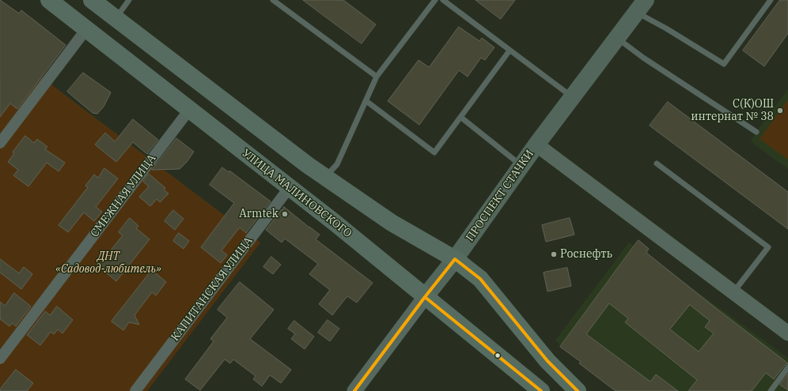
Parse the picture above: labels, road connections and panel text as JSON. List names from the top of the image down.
{
  "streets": {
    "highway": ["УЛИЦА МАЛИНОВСКОГО"],
    "main road": ["ПРОСПЕКТ СТАЧКИ"],
    "street": ["СМЕЖНАЯ УЛИЦА", "КАПИТАНСКАЯ УЛИЦА"]
  },
  "crossings": [
    ["УЛИЦА МАЛИНОВСКОГО", "СМЕЖНАЯ УЛИЦА"],
    ["УЛИЦА МАЛИНОВСКОГО", "ПРОСПЕКТ СТАЧКИ"],
    ["УЛИЦА МАЛИНОВСКОГО", "КАПИТАНСКАЯ УЛИЦА"]
  ],
  "parks": ["ДНТ «Садовод-любитель»"],
  "places": ["С(К)ОШ интернат № 38", "Armtek", "Роснефть"]
}
